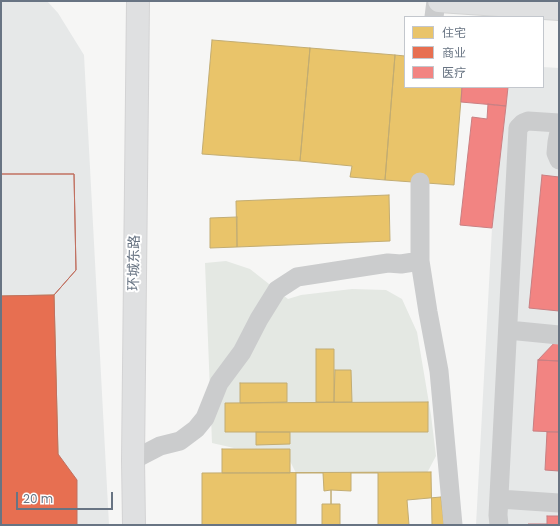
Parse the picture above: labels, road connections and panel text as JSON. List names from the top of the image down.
{
  "streets": {
    "main road": ["环城东路"]
  },
  "legend": ["住宅", "商业", "医疗"],
  "scale_bar": "20 m"
}
